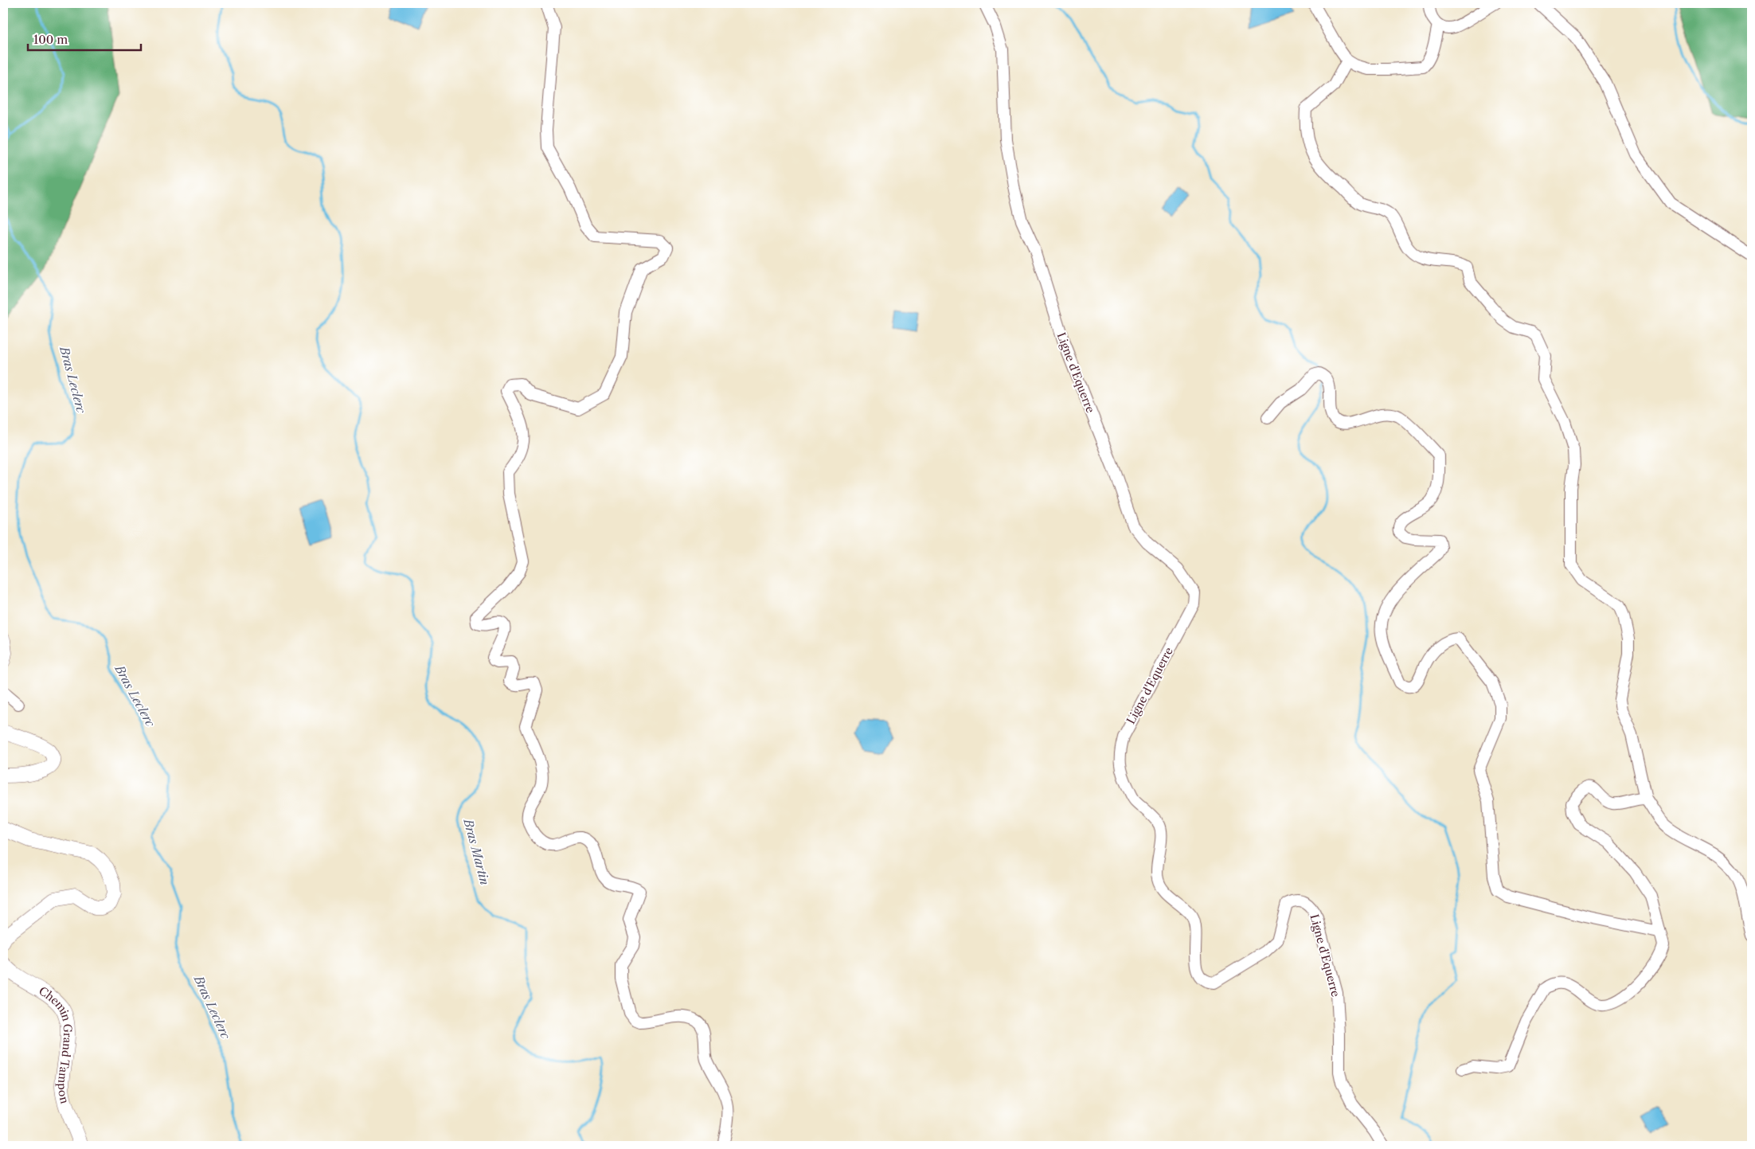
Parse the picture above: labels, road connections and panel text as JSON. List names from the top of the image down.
{
  "streets": {
    "main road": ["Chemin Grand Tampon"],
    "street": ["Ligne d'Equerre"]
  },
  "water": ["Bras Leclerc", "Bras Martin"],
  "scale_bar": "100 m"
}
